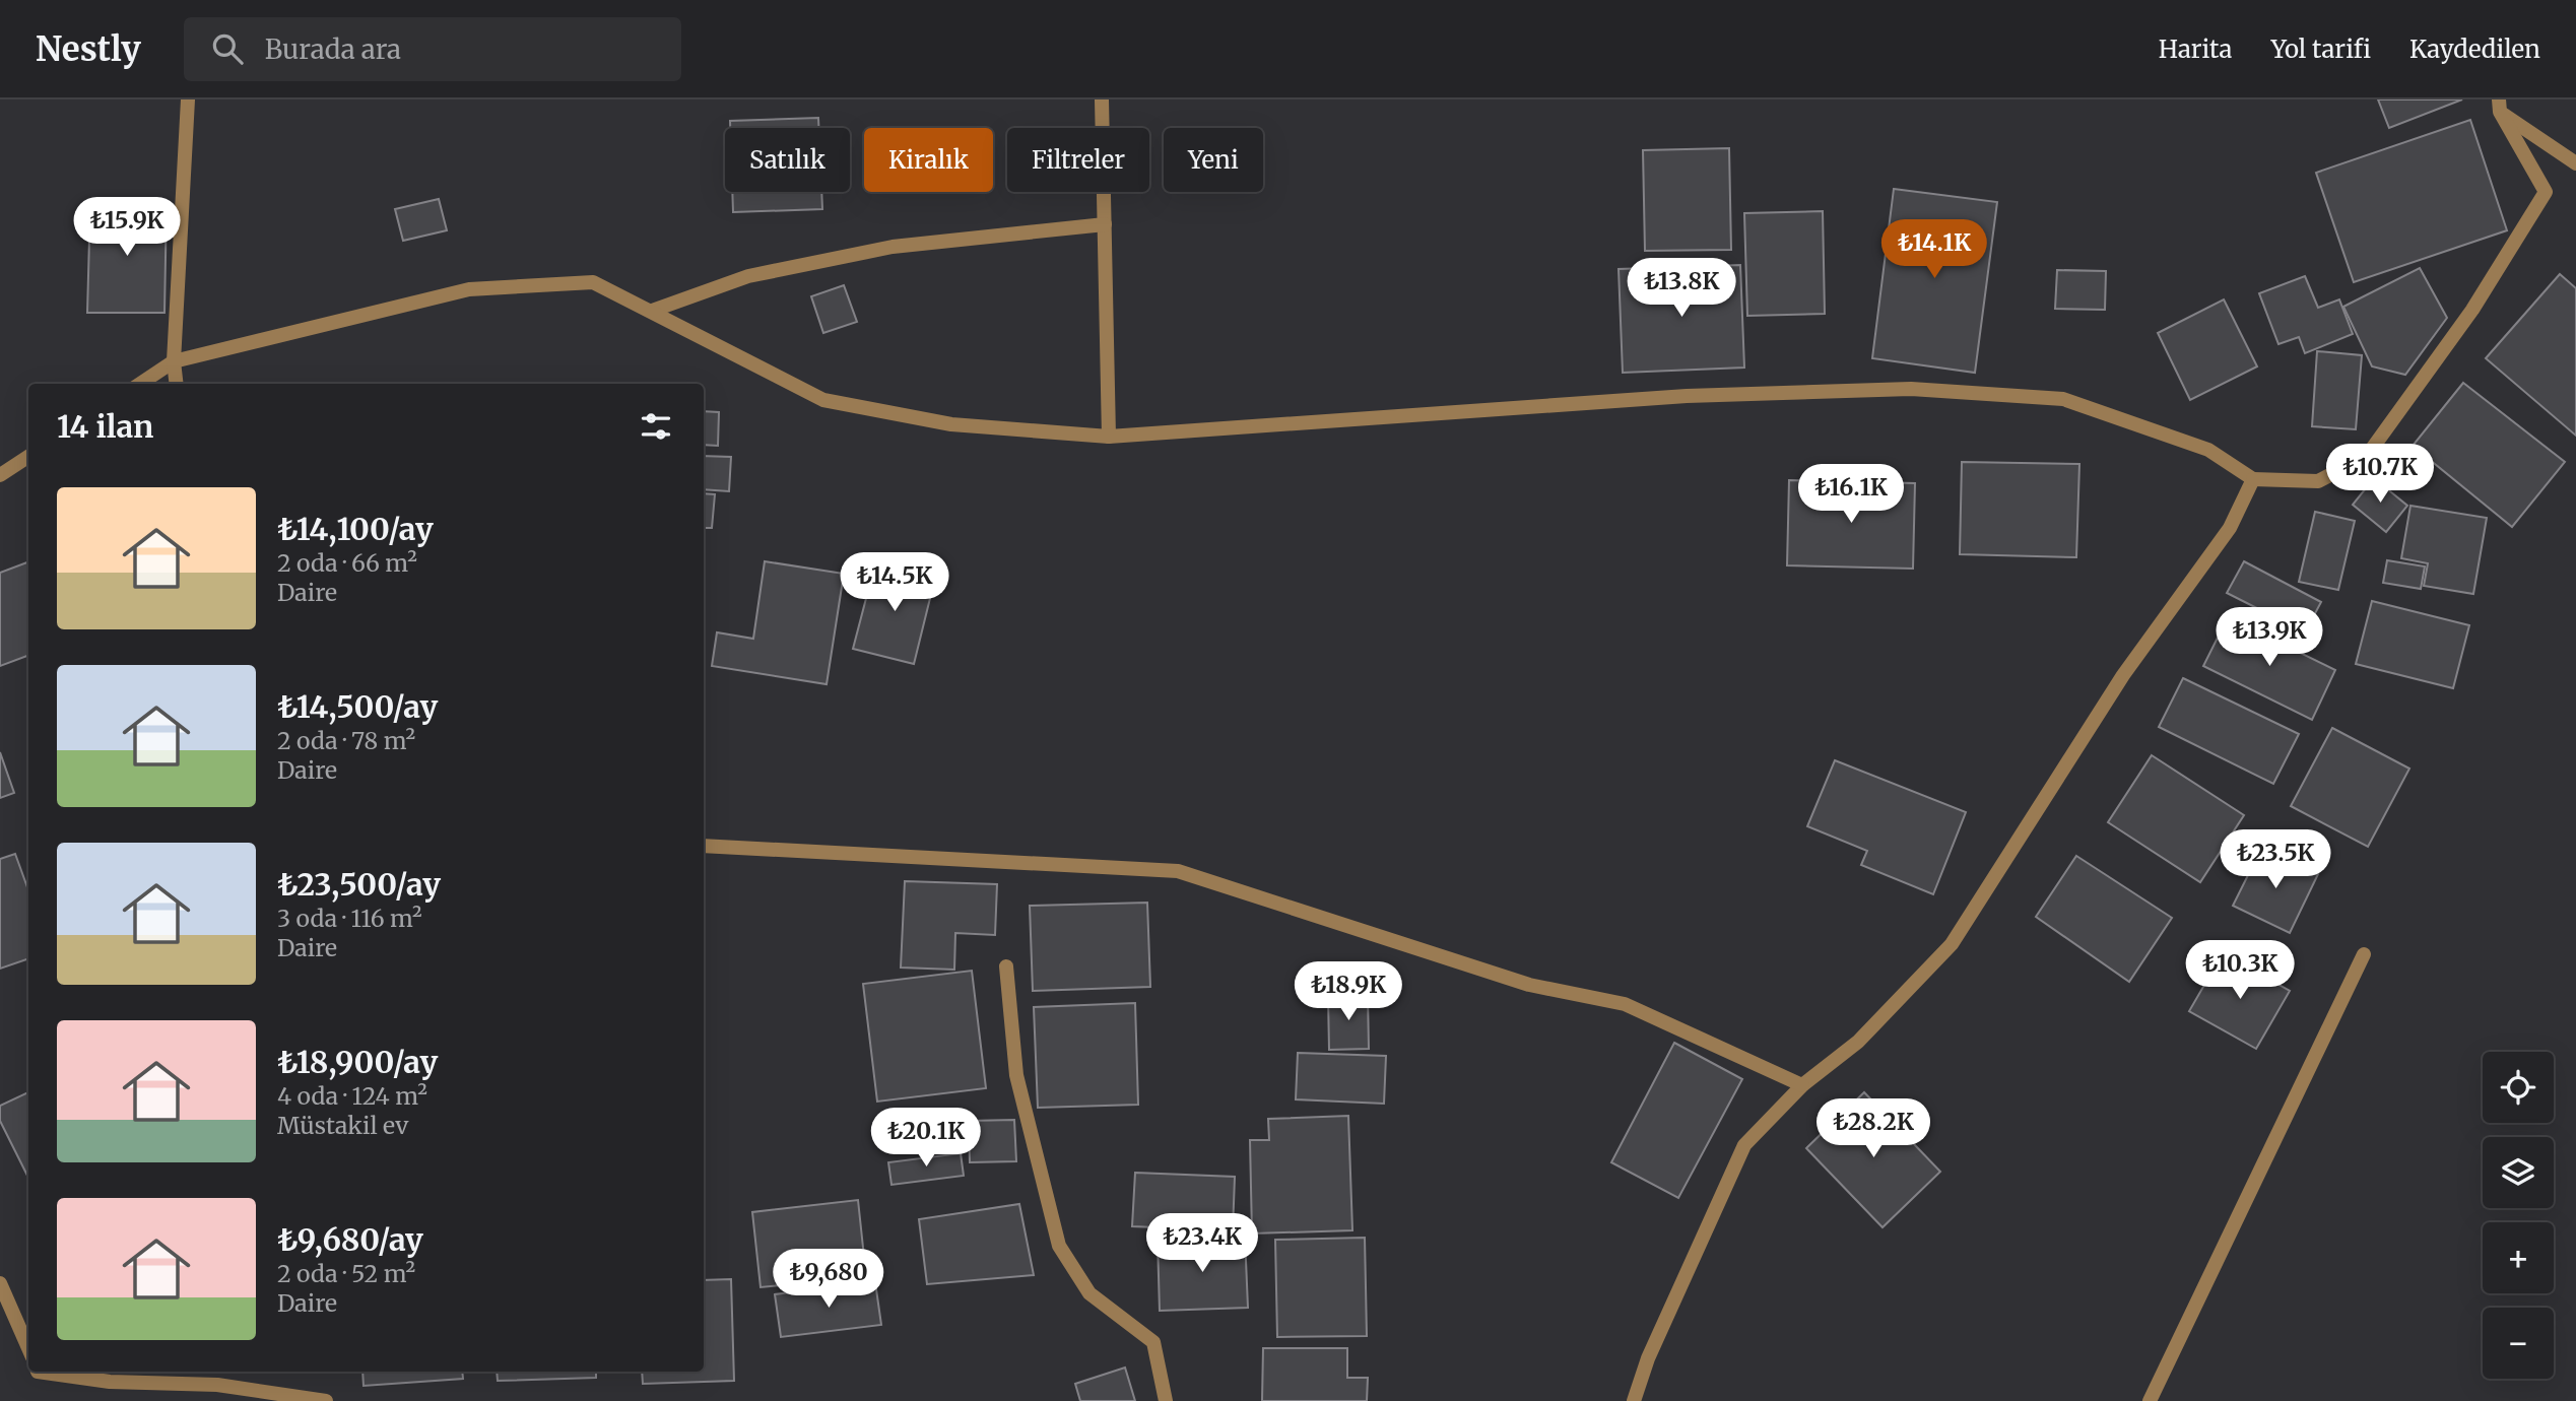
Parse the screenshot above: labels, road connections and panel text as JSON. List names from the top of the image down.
{
  "page": {
    "header": "Nestly",
    "search": "Burada ara",
    "nav": ["Harita", "Yol tarifi", "Kaydedilen"],
    "chip": [
      "Satılık",
      "Kiralık",
      "Filtreler",
      "Yeni"
    ],
    "price": [
      "₺15.9K",
      "₺14.1K",
      "₺13.8K",
      "₺10.7K",
      "₺16.1K",
      "₺14.5K",
      "₺13.9K",
      "₺23.5K",
      "₺10.3K",
      "₺18.9K",
      "₺28.2K",
      "₺20.1K",
      "₺23.4K",
      "₺9,680"
    ],
    "heading": "14 ilan",
    "list": [
      {
        "name": "₺14,100/ay",
        "note": "2 oda · 66 m² · Daire"
      },
      {
        "name": "₺14,500/ay",
        "note": "2 oda · 78 m² · Daire"
      },
      {
        "name": "₺23,500/ay",
        "note": "3 oda · 116 m² · Daire"
      },
      {
        "name": "₺18,900/ay",
        "note": "4 oda · 124 m² · Müstakil ev"
      },
      {
        "name": "₺9,680/ay",
        "note": "2 oda · 52 m² · Daire"
      }
    ],
    "map_buttons": ["+", "−"]
  }
}
